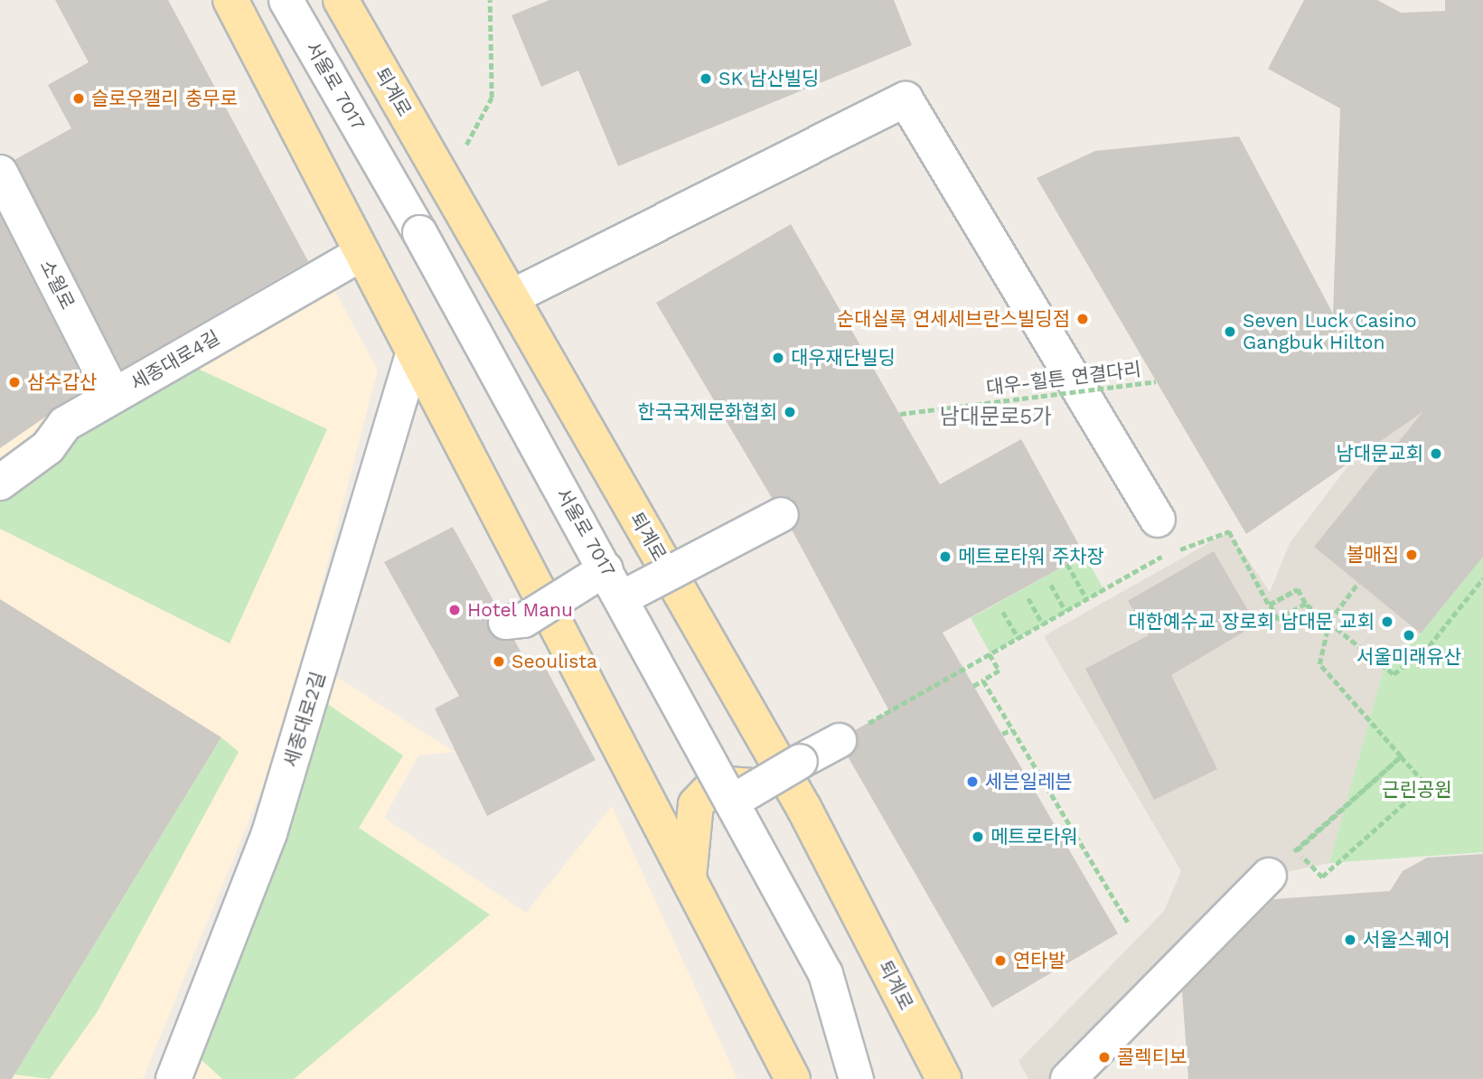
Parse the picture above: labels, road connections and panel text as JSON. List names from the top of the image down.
{
  "streets": {
    "main road": ["퇴계로"],
    "street": [
      "서울로 7017",
      "소월로",
      "세종대로4길",
      "세종대로2길"
    ],
    "path": ["대우-힐튼 연결다리"]
  },
  "crossings": [
    ["소월로", "세종대로4길"]
  ],
  "districts": ["남대문로5가"],
  "parks": ["근린공원"],
  "places": [
    "SK 남산빌딩",
    "슬로우캘리 충무로",
    "순대실록 연세세브란스빌딩점",
    "Seven Luck Casino Gangbuk Hilton",
    "대우재단빌딩",
    "삼수갑산",
    "한국국제문화협회",
    "남대문교회",
    "볼매집",
    "메트로타워 주차장",
    "Hotel Manu",
    "대한예수교 장로회 남대문 교회",
    "서울미래유산",
    "Seoulista",
    "세븐일레븐",
    "메트로타워",
    "서울스퀘어",
    "연타발",
    "콜렉티보"
  ]
}
